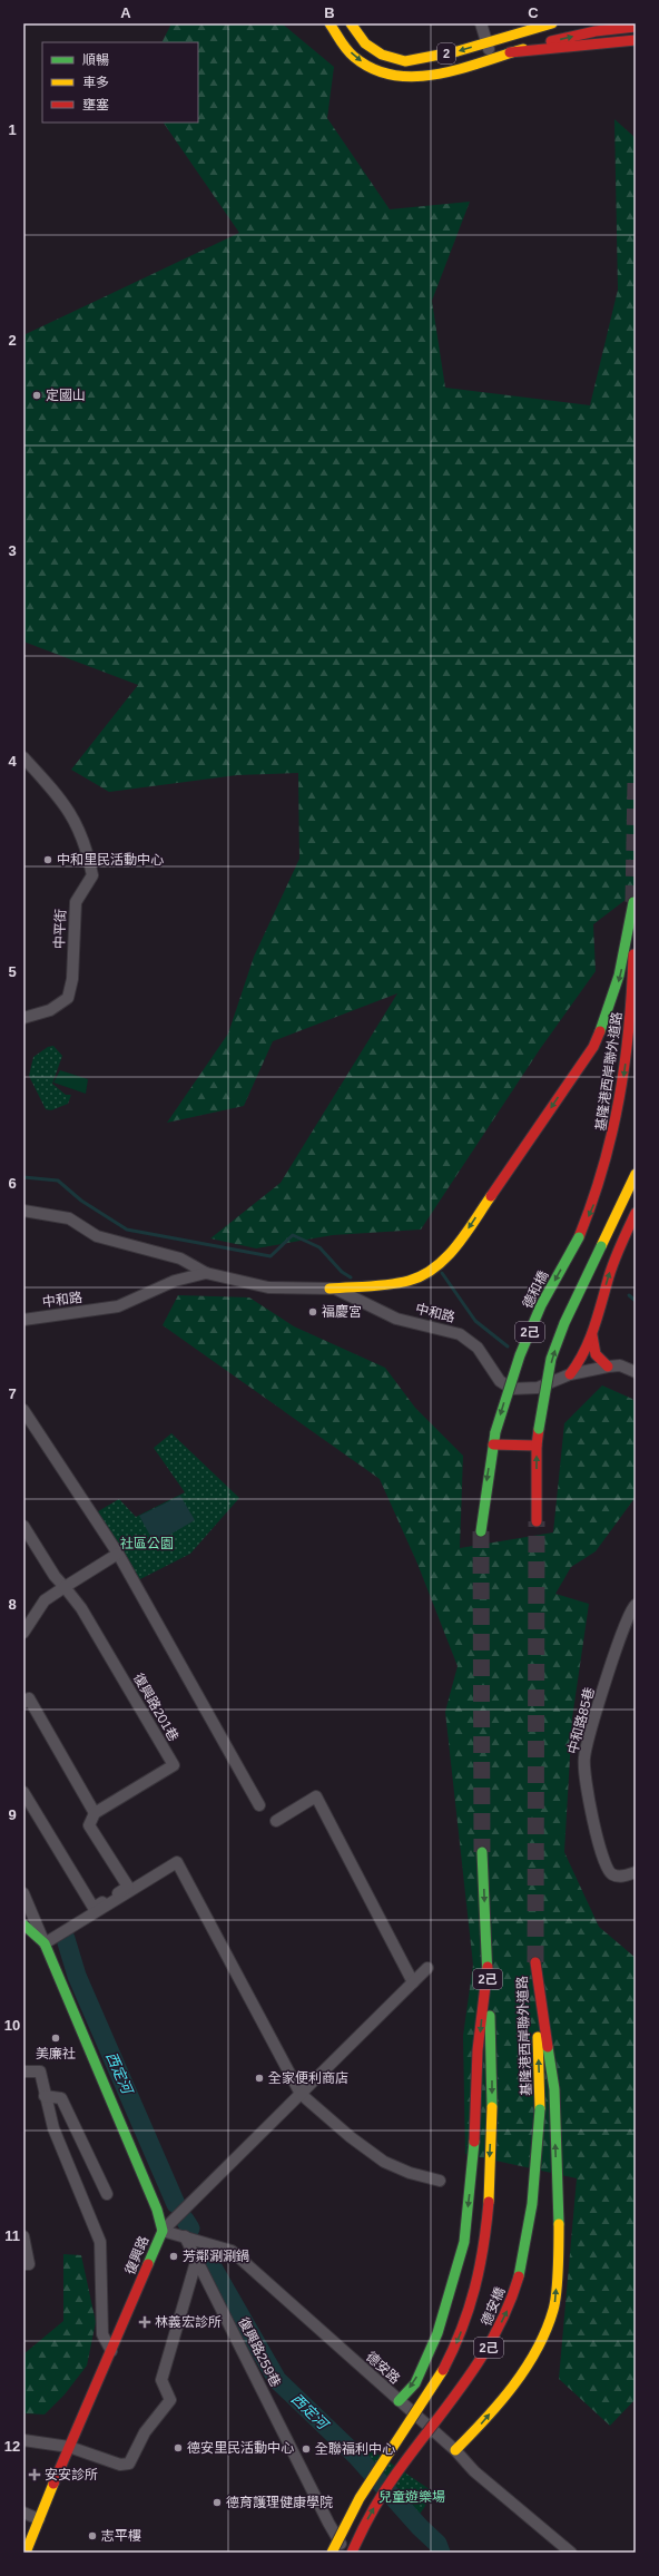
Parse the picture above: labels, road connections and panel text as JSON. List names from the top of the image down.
{
  "streets": {
    "main road": [
      "2",
      "基隆港西岸聯外道路",
      "德和橋",
      "2己",
      "復興路",
      "德安橋"
    ],
    "street": [
      "中平街",
      "中和路",
      "復興路201巷",
      "中和路85巷",
      "復興路259巷",
      "德安路"
    ]
  },
  "crossings": [
    ["基隆港西岸聯外道路", "德和橋"],
    ["基隆港西岸聯外道路", "德安橋"],
    ["基隆港西岸聯外道路", "德安路"],
    ["德和橋", "2己"],
    ["2己", "德安橋"],
    ["復興路", "德安路"],
    ["復興路259巷", "德安路"]
  ],
  "water": ["西定河"],
  "parks": ["社區公園", "兒童遊樂場"],
  "places": {
    "other": [
      "定國山",
      "中和里民活動中心",
      "福慶宮",
      "美廉社",
      "全家便利商店",
      "芳鄰涮涮鍋",
      "德安里民活動中心",
      "全聯福利中心",
      "德育護理健康學院",
      "志平樓"
    ],
    "health": ["林義宏診所", "安安診所"]
  },
  "legend": ["順暢", "車多", "壅塞"],
  "grid": {
    "columns": ["A", "B", "C"],
    "rows": [
      "1",
      "2",
      "3",
      "4",
      "5",
      "6",
      "7",
      "8",
      "9",
      "10",
      "11",
      "12"
    ]
  }
}
